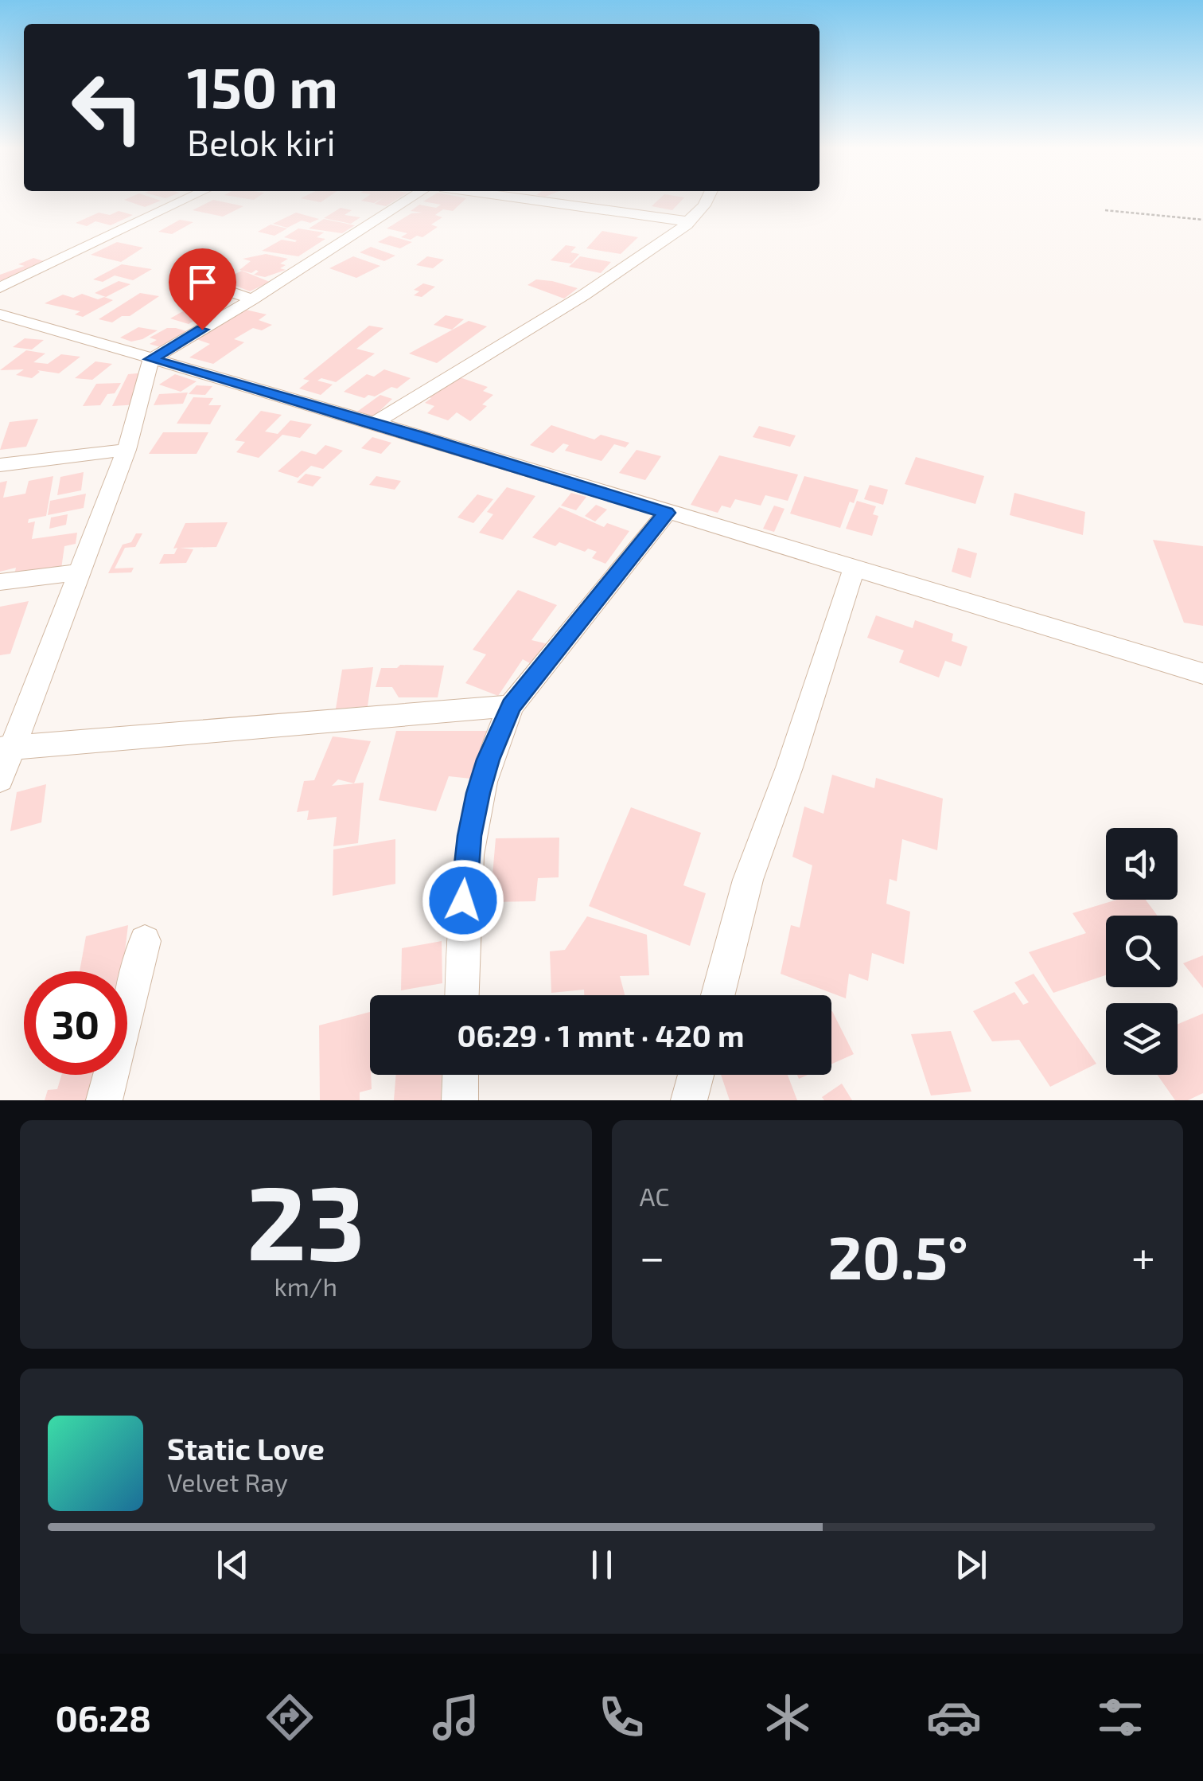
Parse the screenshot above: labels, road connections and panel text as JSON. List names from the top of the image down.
{
  "page": {
    "turn": ["150 m", "Belok kiri"],
    "limit": "30",
    "trip": "06:29 · 1 mnt · 420 m",
    "tile": [
      ["23", "km/h"],
      "AC"
    ],
    "heat": ["−", "20.5°", "+"],
    "song": ["Static Love", "Velvet Ray"],
    "tabs": "06:28"
  }
}
